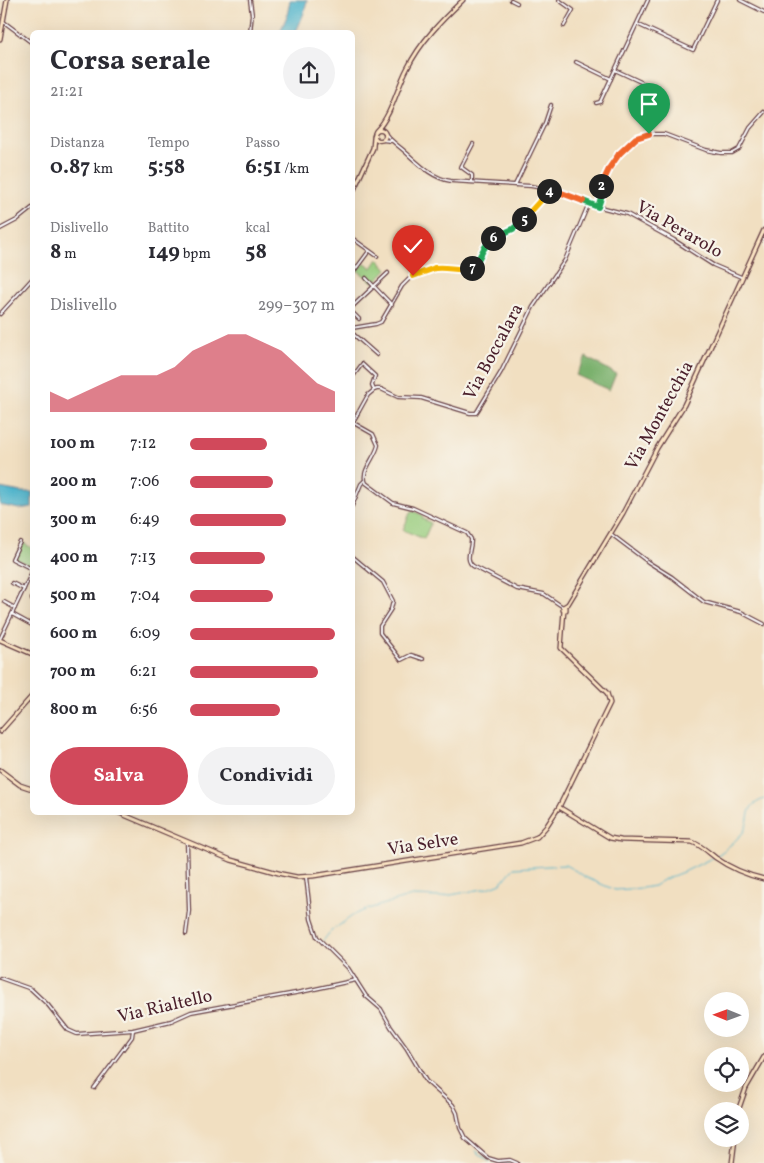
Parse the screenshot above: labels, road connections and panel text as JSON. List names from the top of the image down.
{
  "streets": {
    "street": [
      "Via Perarolo",
      "Via Boccalara",
      "Via Montecchia",
      "Via Selve",
      "Via Rialtello"
    ]
  },
  "crossings": [
    ["Via Perarolo", "Via Boccalara"],
    ["Via Perarolo", "Via Montecchia"],
    ["Via Montecchia", "Via Selve"]
  ],
  "north": "left",
  "page": {
    "heading": ["Corsa serale", "21:21"],
    "stats": [
      ["Distanza", "0.87 km"],
      ["Tempo", "5:58"],
      ["Passo", "6:51 /km"],
      ["Dislivello", "8 m"],
      ["Battito", "149 bpm"],
      ["kcal", "58"]
    ],
    "pins": [
      "2",
      "4",
      "5",
      "6",
      "7"
    ],
    "chart": ["Dislivello", "299–307 m"],
    "list": [
      {
        "name": "100 m",
        "note": "7:12"
      },
      {
        "name": "200 m",
        "note": "7:06"
      },
      {
        "name": "300 m",
        "note": "6:49"
      },
      {
        "name": "400 m",
        "note": "7:13"
      },
      {
        "name": "500 m",
        "note": "7:04"
      },
      {
        "name": "600 m",
        "note": "6:09"
      },
      {
        "name": "700 m",
        "note": "6:21"
      },
      {
        "name": "800 m",
        "note": "6:56"
      }
    ],
    "buttons": ["Salva", "Condividi"]
  }
}
